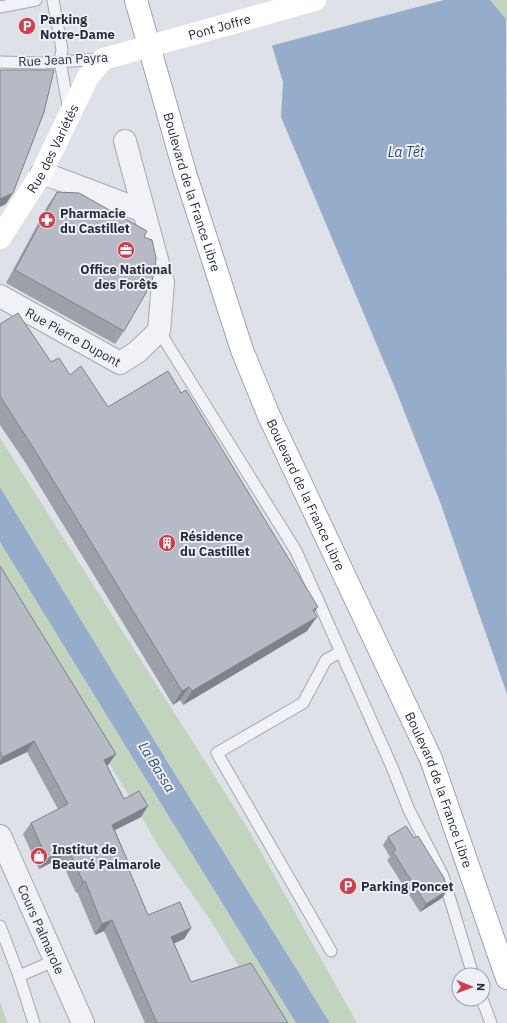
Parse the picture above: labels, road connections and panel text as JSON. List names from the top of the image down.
{
  "streets": {
    "main road": [
      "Pont Joffre",
      "Rue Jean Payra",
      "Rue des Variétés",
      "Boulevard de la France Libre"
    ],
    "street": ["Rue Pierre Dupont", "Cours Palmarole"]
  },
  "crossings": [
    ["Pont Joffre", "Rue Jean Payra"],
    ["Rue Jean Payra", "Rue des Variétés"]
  ],
  "water": ["La Têt", "La Bassa"],
  "places": {
    "parking": ["Parking Notre-Dame", "Parking Poncet"],
    "pharmacy": ["Pharmacie du Castillet"],
    "office": ["Office National des Forêts"],
    "building": ["Résidence du Castillet"],
    "shop": ["Institut de Beauté Palmarole"]
  },
  "north": "right"
}
